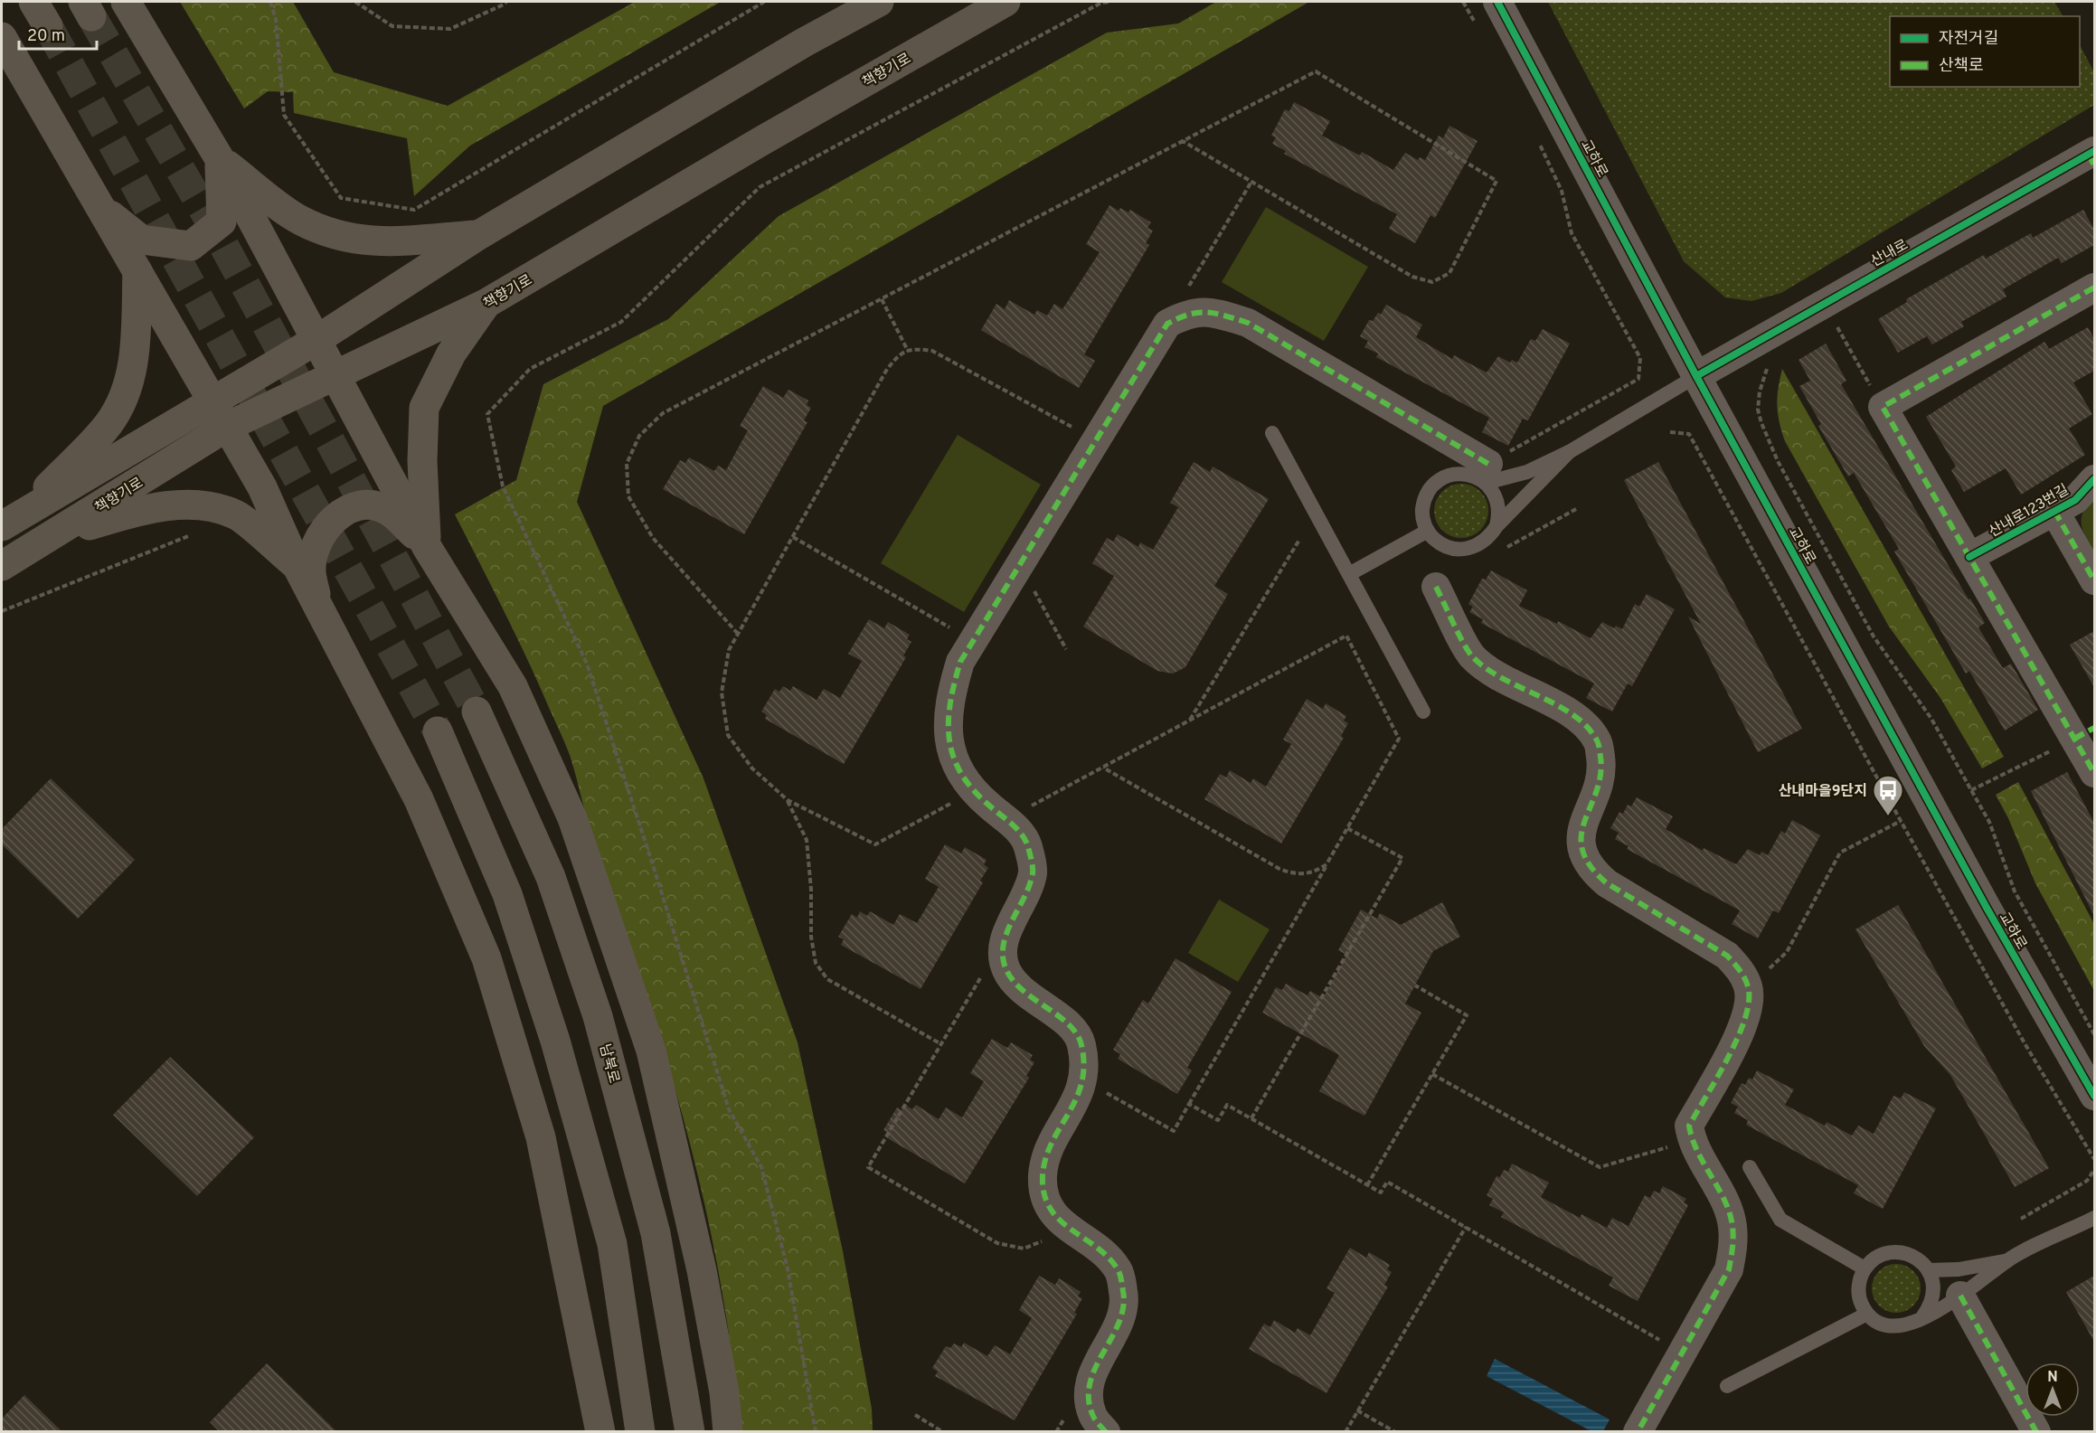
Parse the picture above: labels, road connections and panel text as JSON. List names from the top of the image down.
{
  "streets": {
    "main road": ["책향기로", "남북로"],
    "street": ["교하로", "산내로", "산내로123번길"]
  },
  "crossings": [
    ["교하로", "산내로"]
  ],
  "places": {
    "bus stop": ["산내마을9단지"]
  },
  "legend": ["자전거길", "산책로"],
  "scale_bar": "20 m",
  "north": "top"
}
